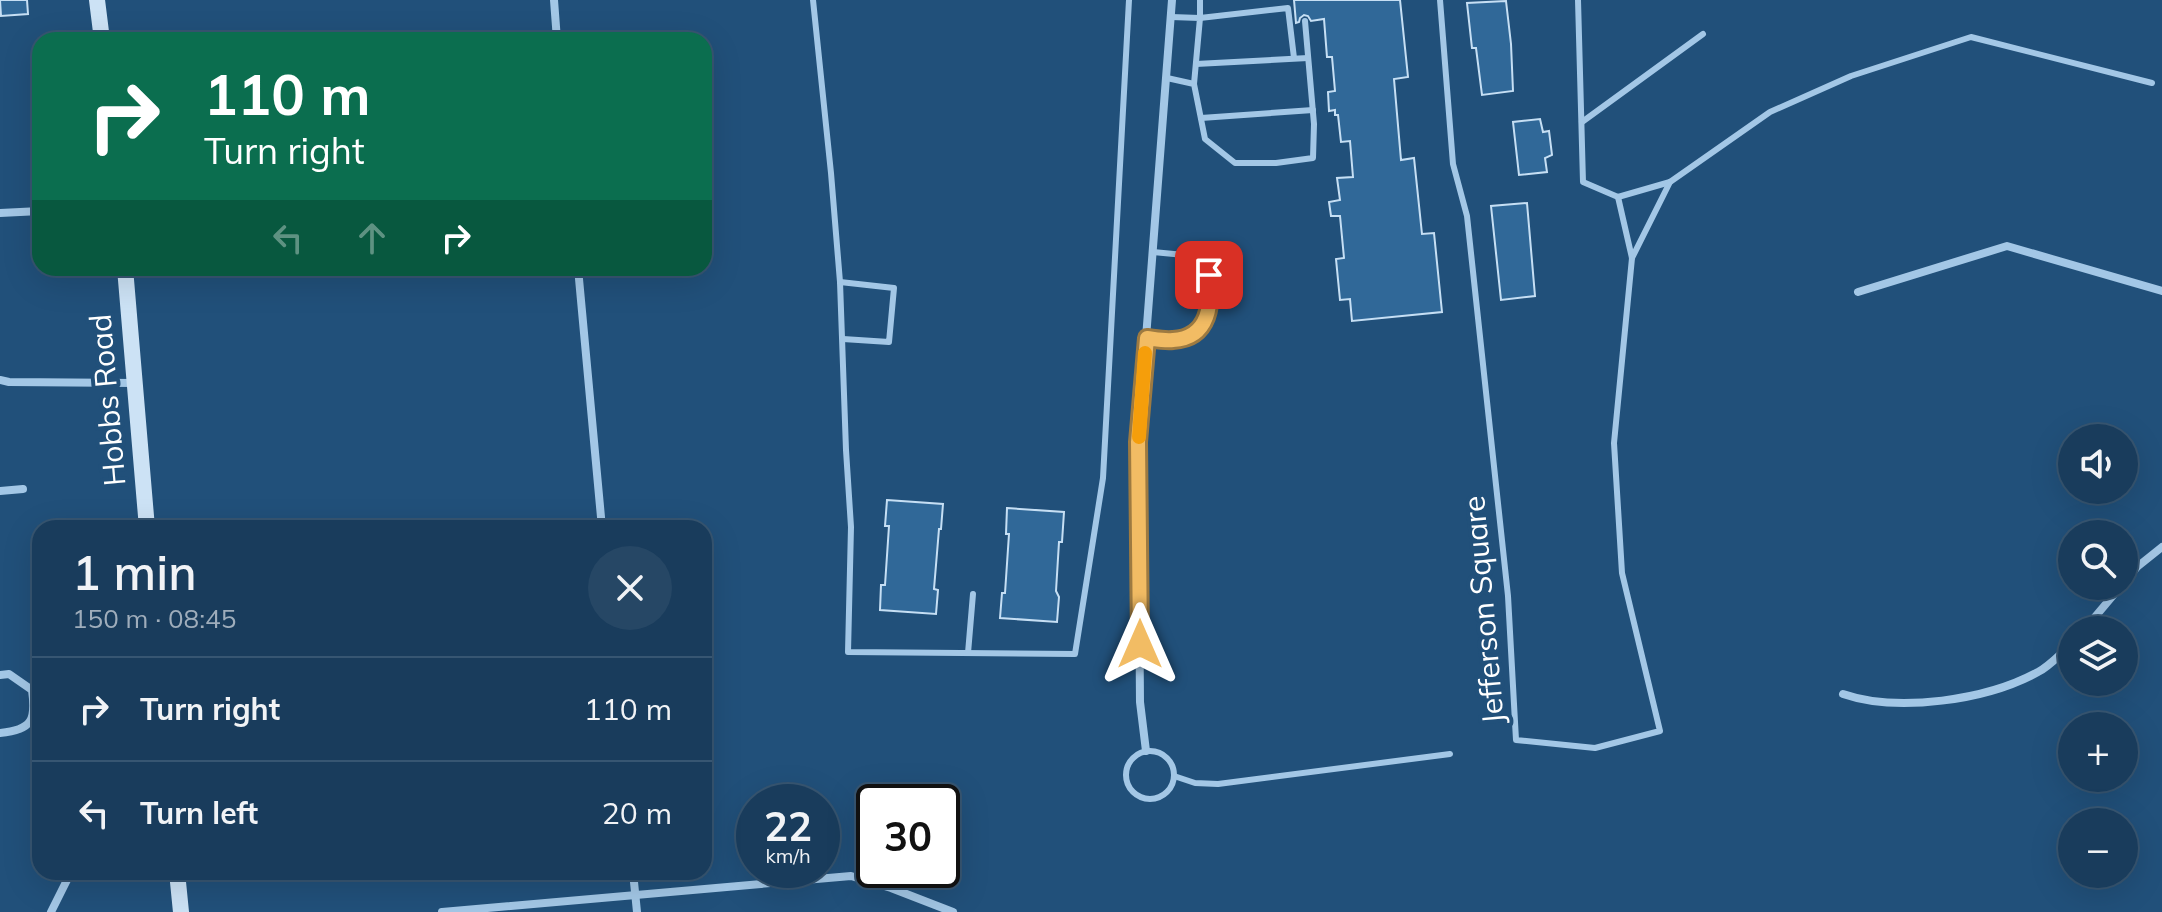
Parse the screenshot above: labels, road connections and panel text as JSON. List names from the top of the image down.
{
  "streets": {
    "street": ["Hobbs Road"],
    "lane": ["Jefferson Square"]
  },
  "page": {
    "turn": ["110 m", "Turn right"],
    "map_buttons": ["+", "−"],
    "heading": ["1 min", "150 m · 08:45"],
    "list": [
      {
        "name": "Turn right",
        "value": "110 m"
      },
      {
        "name": "Turn left",
        "value": "20 m"
      }
    ],
    "speed": "22 km/h",
    "limit": "30"
  }
}
